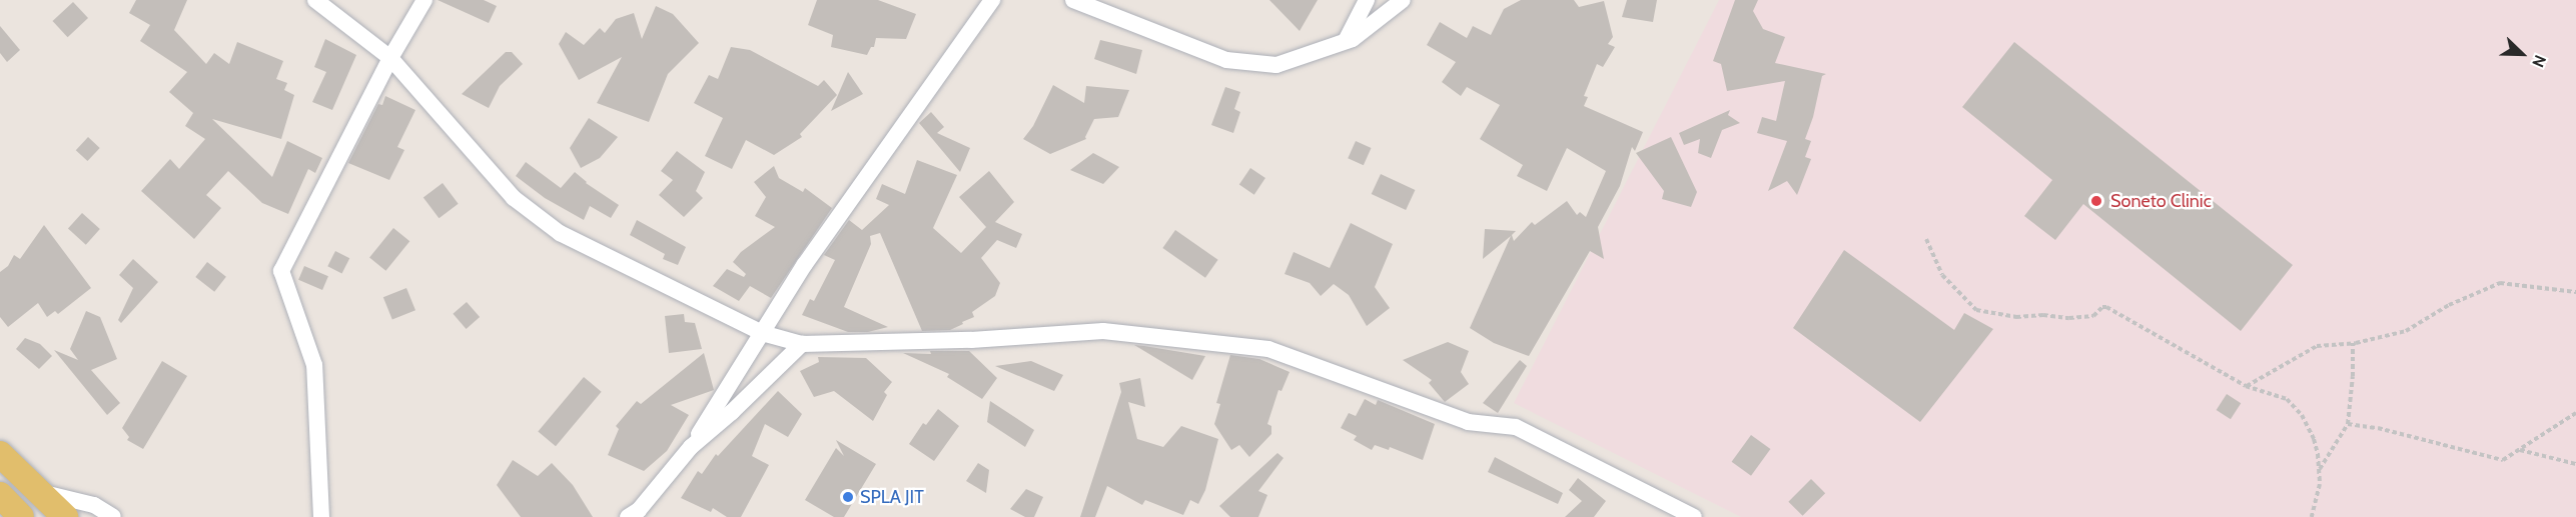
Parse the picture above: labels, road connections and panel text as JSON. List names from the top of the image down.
{
  "places": ["Soneto Clinic", "SPLA JIT"],
  "north": "bottom right"
}
